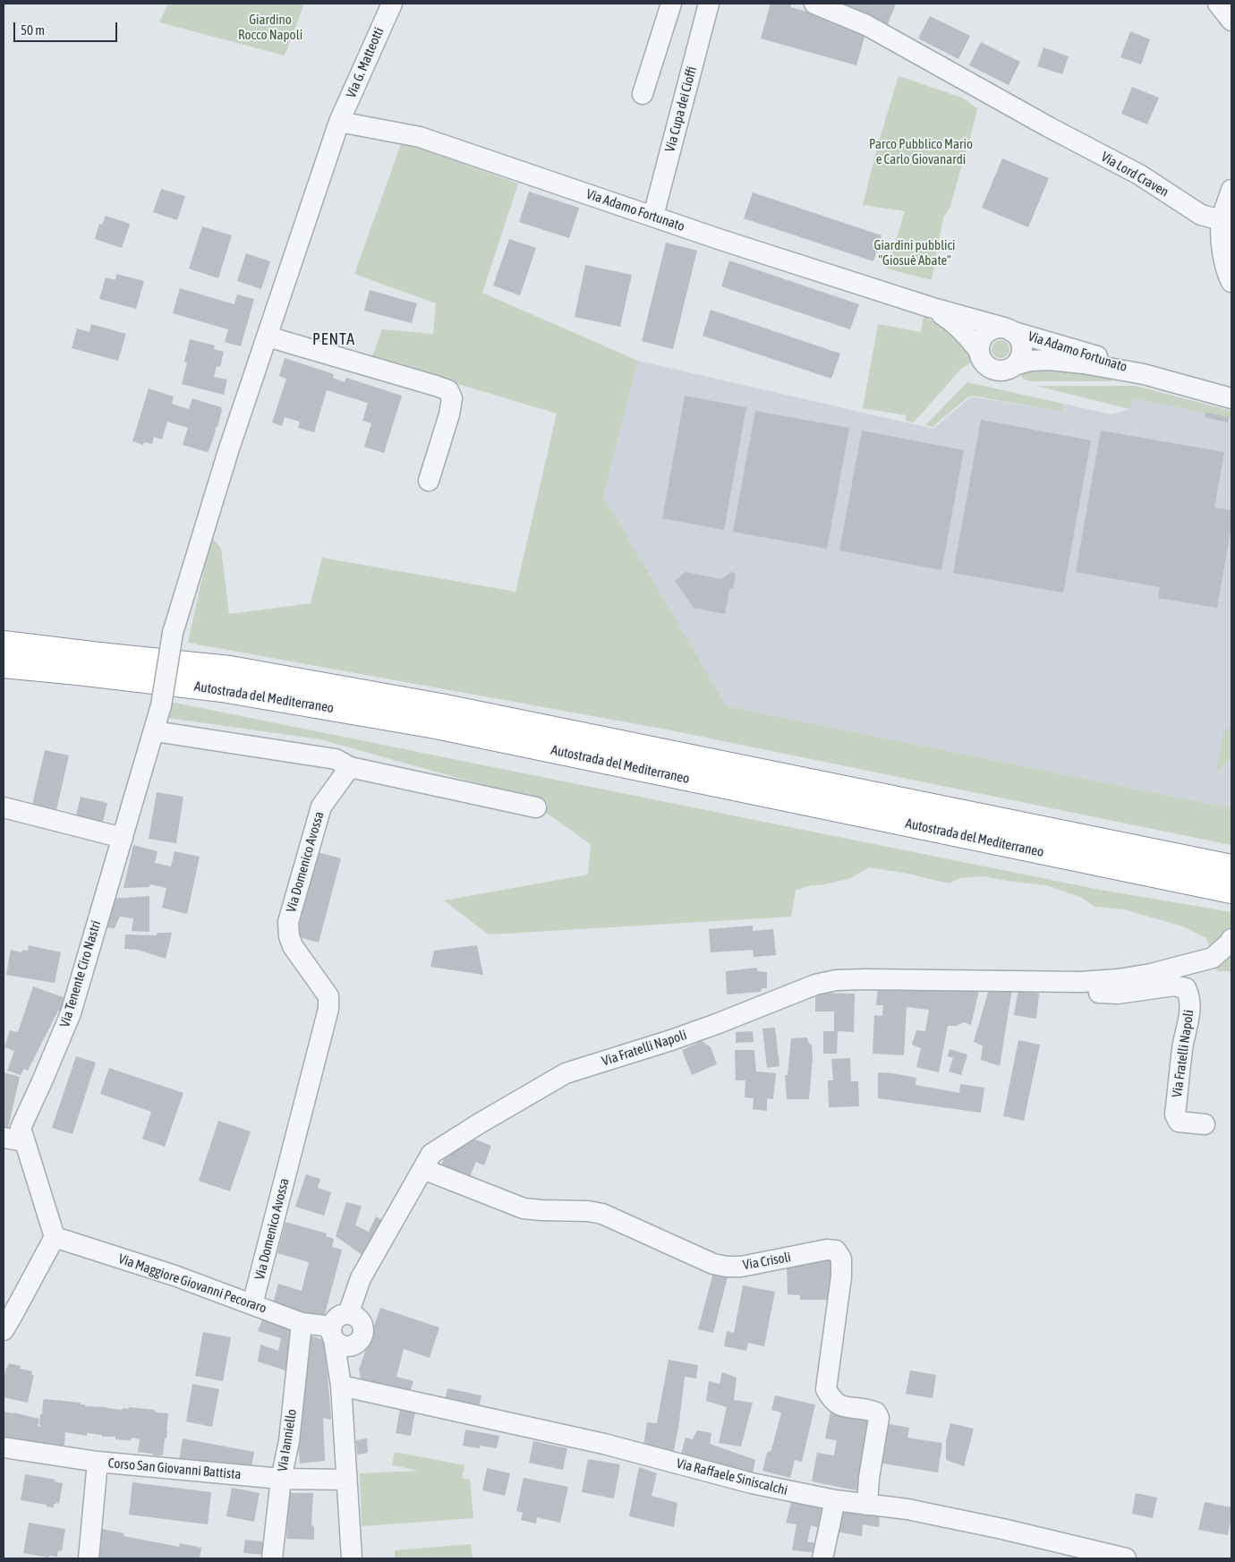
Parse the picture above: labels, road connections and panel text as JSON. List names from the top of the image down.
{
  "streets": {
    "highway": ["Autostrada del Mediterraneo"],
    "street": [
      "Via G. Matteotti",
      "Via Cupa dei Cioffi",
      "Via Lord Craven",
      "Via Adamo Fortunato",
      "Via Domenico Avossa",
      "Via Tenente Ciro Nastri",
      "Via Fratelli Napoli",
      "Via Crisoli",
      "Via Maggiore Giovanni Pecoraro",
      "Via Ianniello",
      "Corso San Giovanni Battista",
      "Via Raffaele Siniscalchi"
    ]
  },
  "crossings": [
    ["Via G. Matteotti", "Via Adamo Fortunato"],
    ["Via G. Matteotti", "Via Tenente Ciro Nastri"],
    ["Via Cupa dei Cioffi", "Via Adamo Fortunato"],
    ["Via Domenico Avossa", "Via Maggiore Giovanni Pecoraro"],
    ["Via Tenente Ciro Nastri", "Via Maggiore Giovanni Pecoraro"],
    ["Via Fratelli Napoli", "Via Crisoli"],
    ["Via Fratelli Napoli", "Via Maggiore Giovanni Pecoraro"],
    ["Via Crisoli", "Via Raffaele Siniscalchi"],
    ["Via Maggiore Giovanni Pecoraro", "Via Ianniello"],
    ["Via Ianniello", "Corso San Giovanni Battista"]
  ],
  "districts": ["PENTA"],
  "parks": ["Giardino Rocco Napoli", "Parco Pubblico Mario e Carlo Giovanardi", "Giardini pubblici \"Giosuè Abate\""],
  "scale_bar": "50 m"
}
